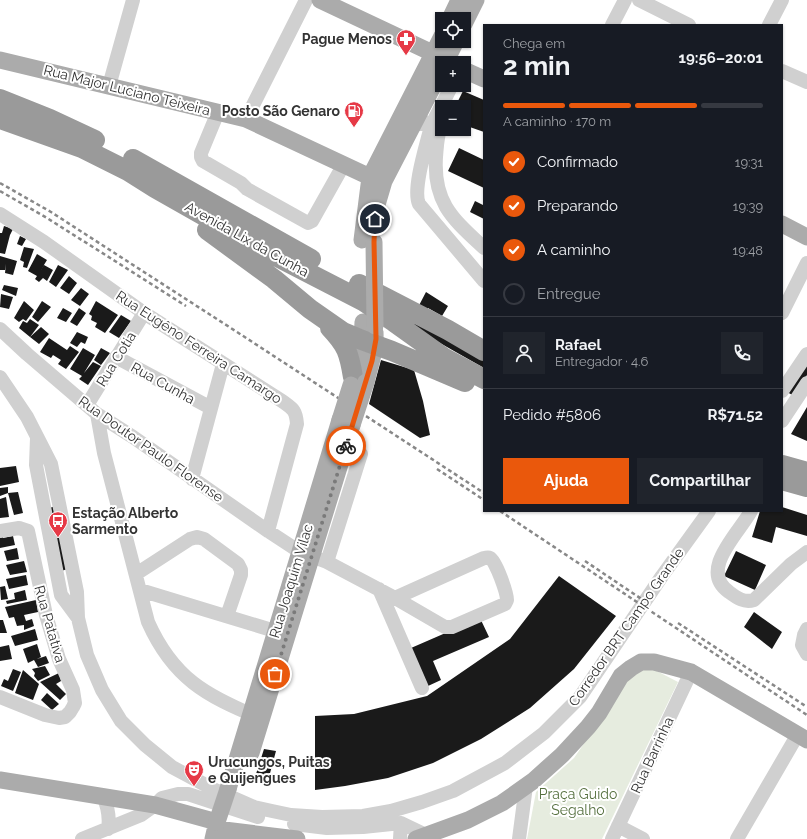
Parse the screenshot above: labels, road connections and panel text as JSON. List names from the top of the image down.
{
  "streets": {
    "highway": ["Avenida Lix da Cunha"],
    "main road": ["Rua Major Luciano Teixeira", "Rua Joaquim Vilac"],
    "street": [
      "Rua Eugêno Ferreira Camargo",
      "Rua Cotia",
      "Rua Cunha",
      "Rua Doutor Paulo Florense",
      "Rua Patativa",
      "Corredor BRT Campo Grande",
      "Rua Barrinha"
    ]
  },
  "crossings": [
    ["Rua Major Luciano Teixeira", "Rua Joaquim Vilac"],
    ["Rua Eugêno Ferreira Camargo", "Rua Cotia"],
    ["Rua Eugêno Ferreira Camargo", "Rua Doutor Paulo Florense"],
    ["Rua Cotia", "Rua Cunha"],
    ["Rua Cotia", "Rua Doutor Paulo Florense"],
    ["Rua Doutor Paulo Florense", "Rua Joaquim Vilac"]
  ],
  "parks": ["Praça Guido Segalho"],
  "places": {
    "pharmacy": ["Pague Menos"],
    "fuel station": ["Posto São Genaro"],
    "bus stop": ["Estação Alberto Sarmento"],
    "theatre": ["Urucungos, Puitas e Quijengues"]
  },
  "page": {
    "map_buttons": ["+", "−"],
    "heading": ["2 min", "Chega em", "19:56–20:01"],
    "panel": [
      "Rafael",
      "Entregador · 4.6",
      "Pedido #5806",
      "R$71.52"
    ],
    "bar": "A caminho · 170 m",
    "list": [
      ["Confirmado", "19:31"],
      ["Preparando", "19:39"],
      ["A caminho", "19:48"],
      "Entregue"
    ],
    "buttons": ["Ajuda", "Compartilhar"]
  }
}
